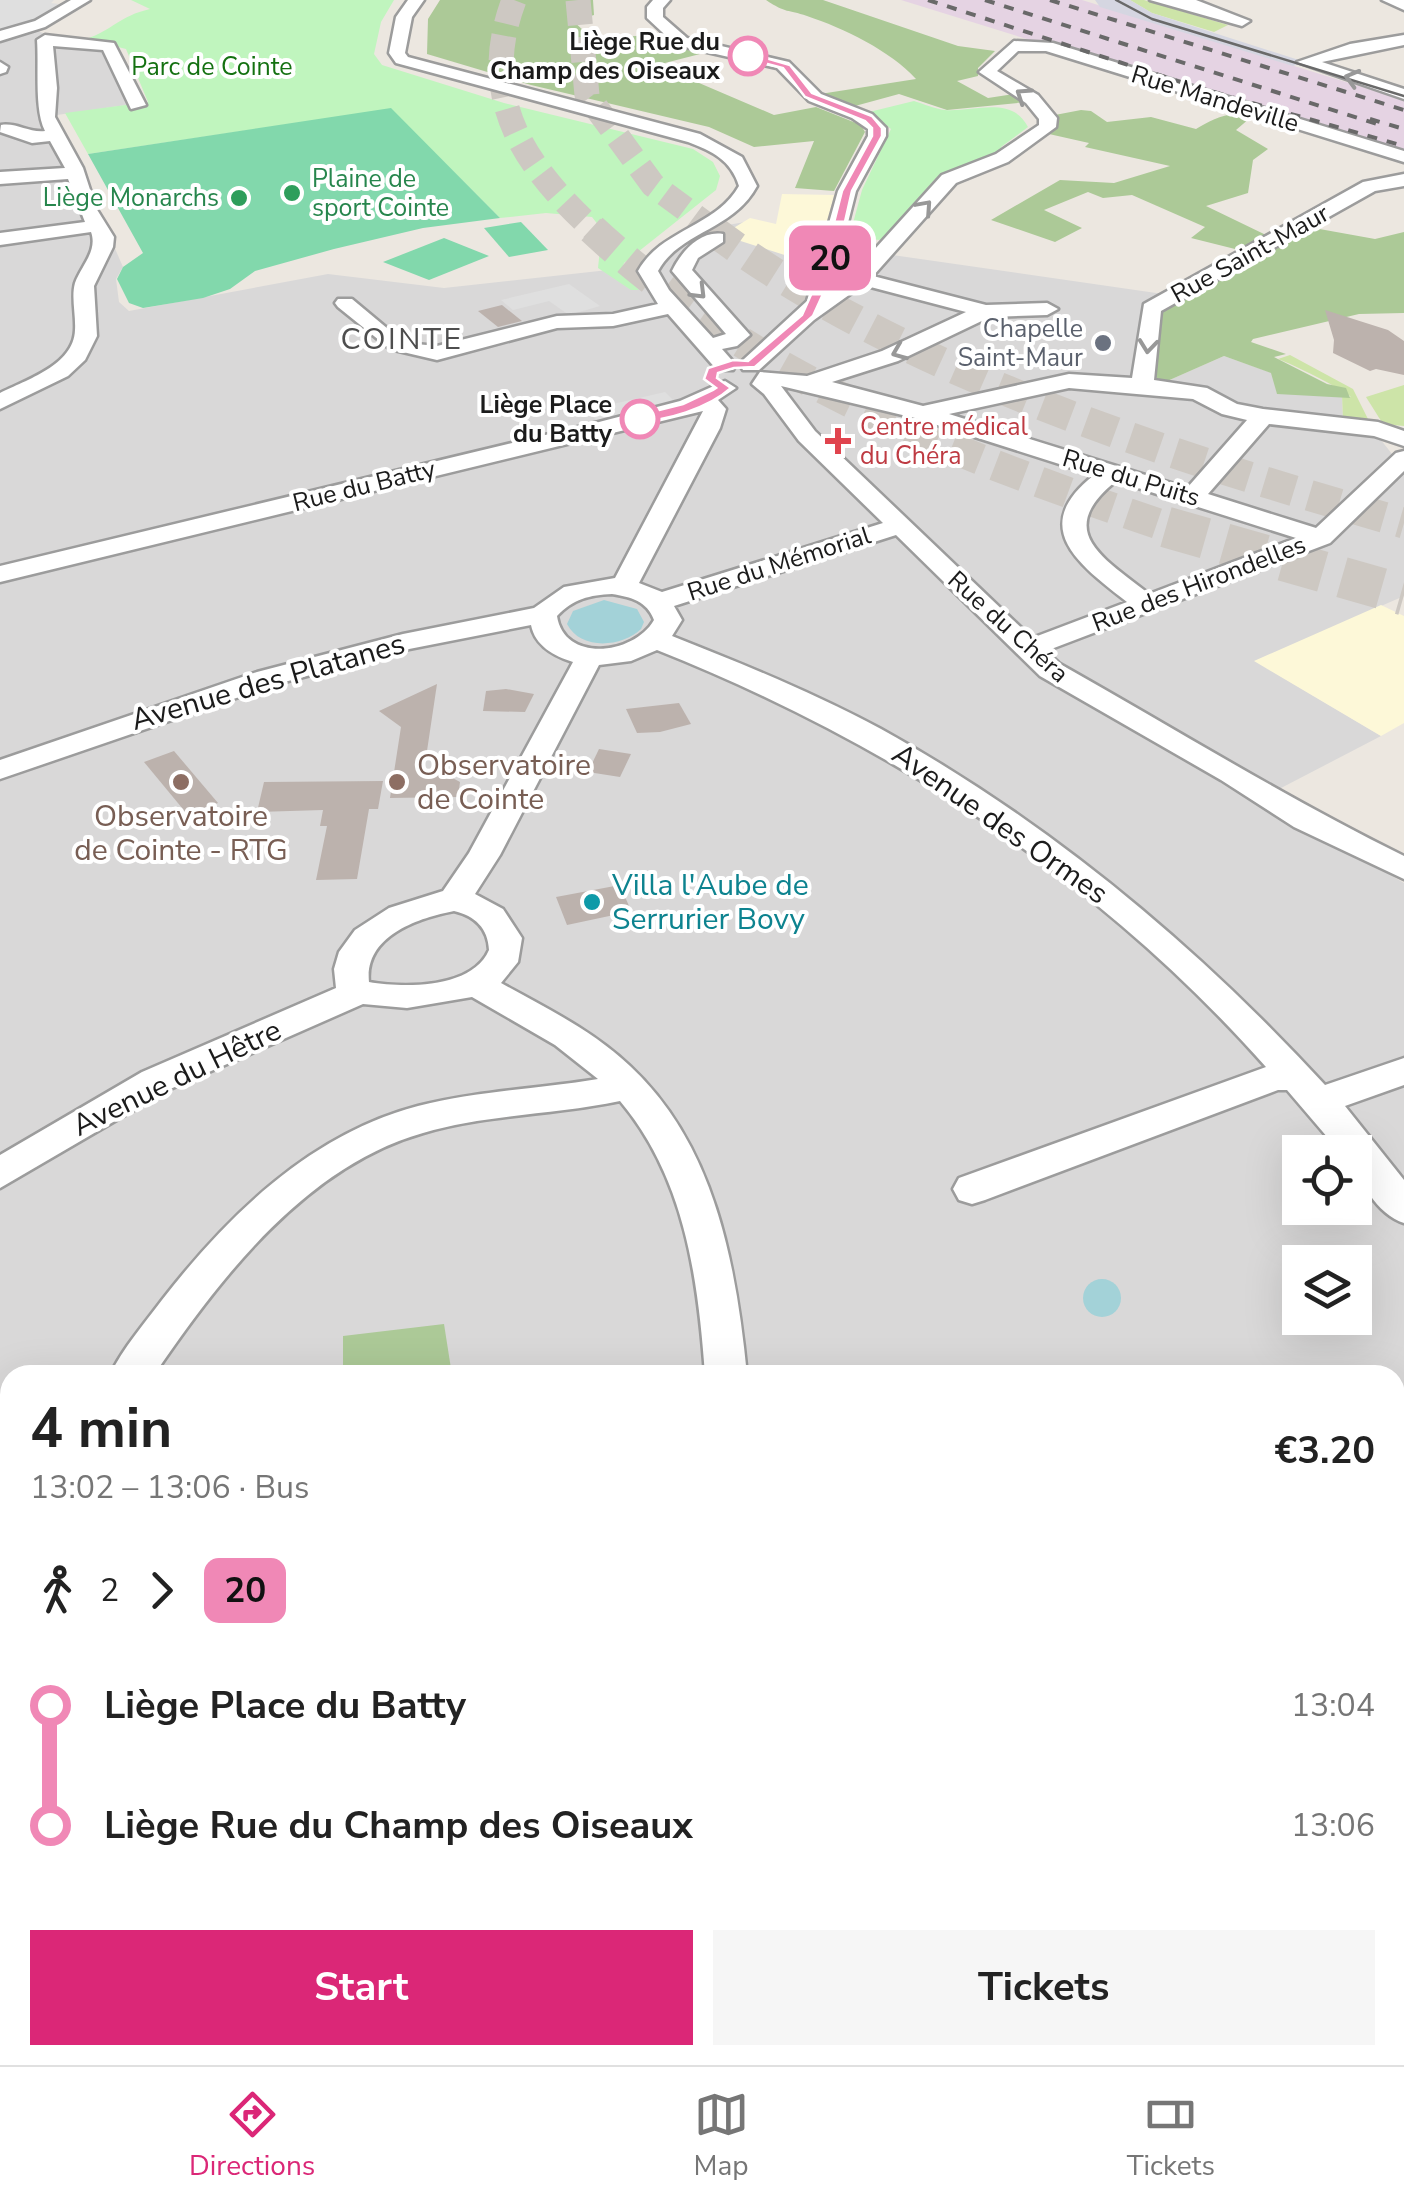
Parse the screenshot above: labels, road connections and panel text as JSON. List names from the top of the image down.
{
  "streets": {
    "street": [
      "Rue Mandeville",
      "Rue Saint-Maur",
      "Rue du Puits",
      "Rue du Batty",
      "Rue du Mémorial",
      "Rue des Hirondelles",
      "Rue du Chéra",
      "Avenue des Platanes",
      "Avenue des Ormes",
      "Avenue du Hêtre"
    ]
  },
  "crossings": [
    ["Rue du Puits", "Rue du Batty"],
    ["Rue du Puits", "Rue des Hirondelles"],
    ["Rue du Puits", "Rue du Chéra"],
    ["Rue du Batty", "Rue du Chéra"],
    ["Rue du Mémorial", "Rue du Chéra"],
    ["Rue des Hirondelles", "Rue du Chéra"]
  ],
  "districts": ["COINTE"],
  "parks": ["Parc de Cointe"],
  "places": {
    "other": [
      "Liège Rue du Champ des Oiseaux",
      "Plaine de sport Cointe",
      "Liège Monarchs",
      "Chapelle Saint-Maur",
      "Liège Place du Batty",
      "Observatoire de Cointe - RTG",
      "Observatoire de Cointe",
      "Villa l'Aube de Serrurier Bovy"
    ],
    "health": ["Centre médical du Chéra"]
  },
  "lines": ["bus line 20"],
  "page": {
    "on_map": "20",
    "heading": ["4 min", "13:02 – 13:06 · Bus", "€3.20"],
    "legs": ["2", "20"],
    "list": [
      {
        "name": "Liège Place du Batty",
        "value": "13:04"
      },
      {
        "name": "Liège Rue du Champ des Oiseaux",
        "value": "13:06"
      }
    ],
    "buttons": ["Start", "Tickets"],
    "tabs": ["Directions", "Map", "Tickets"]
  }
}
